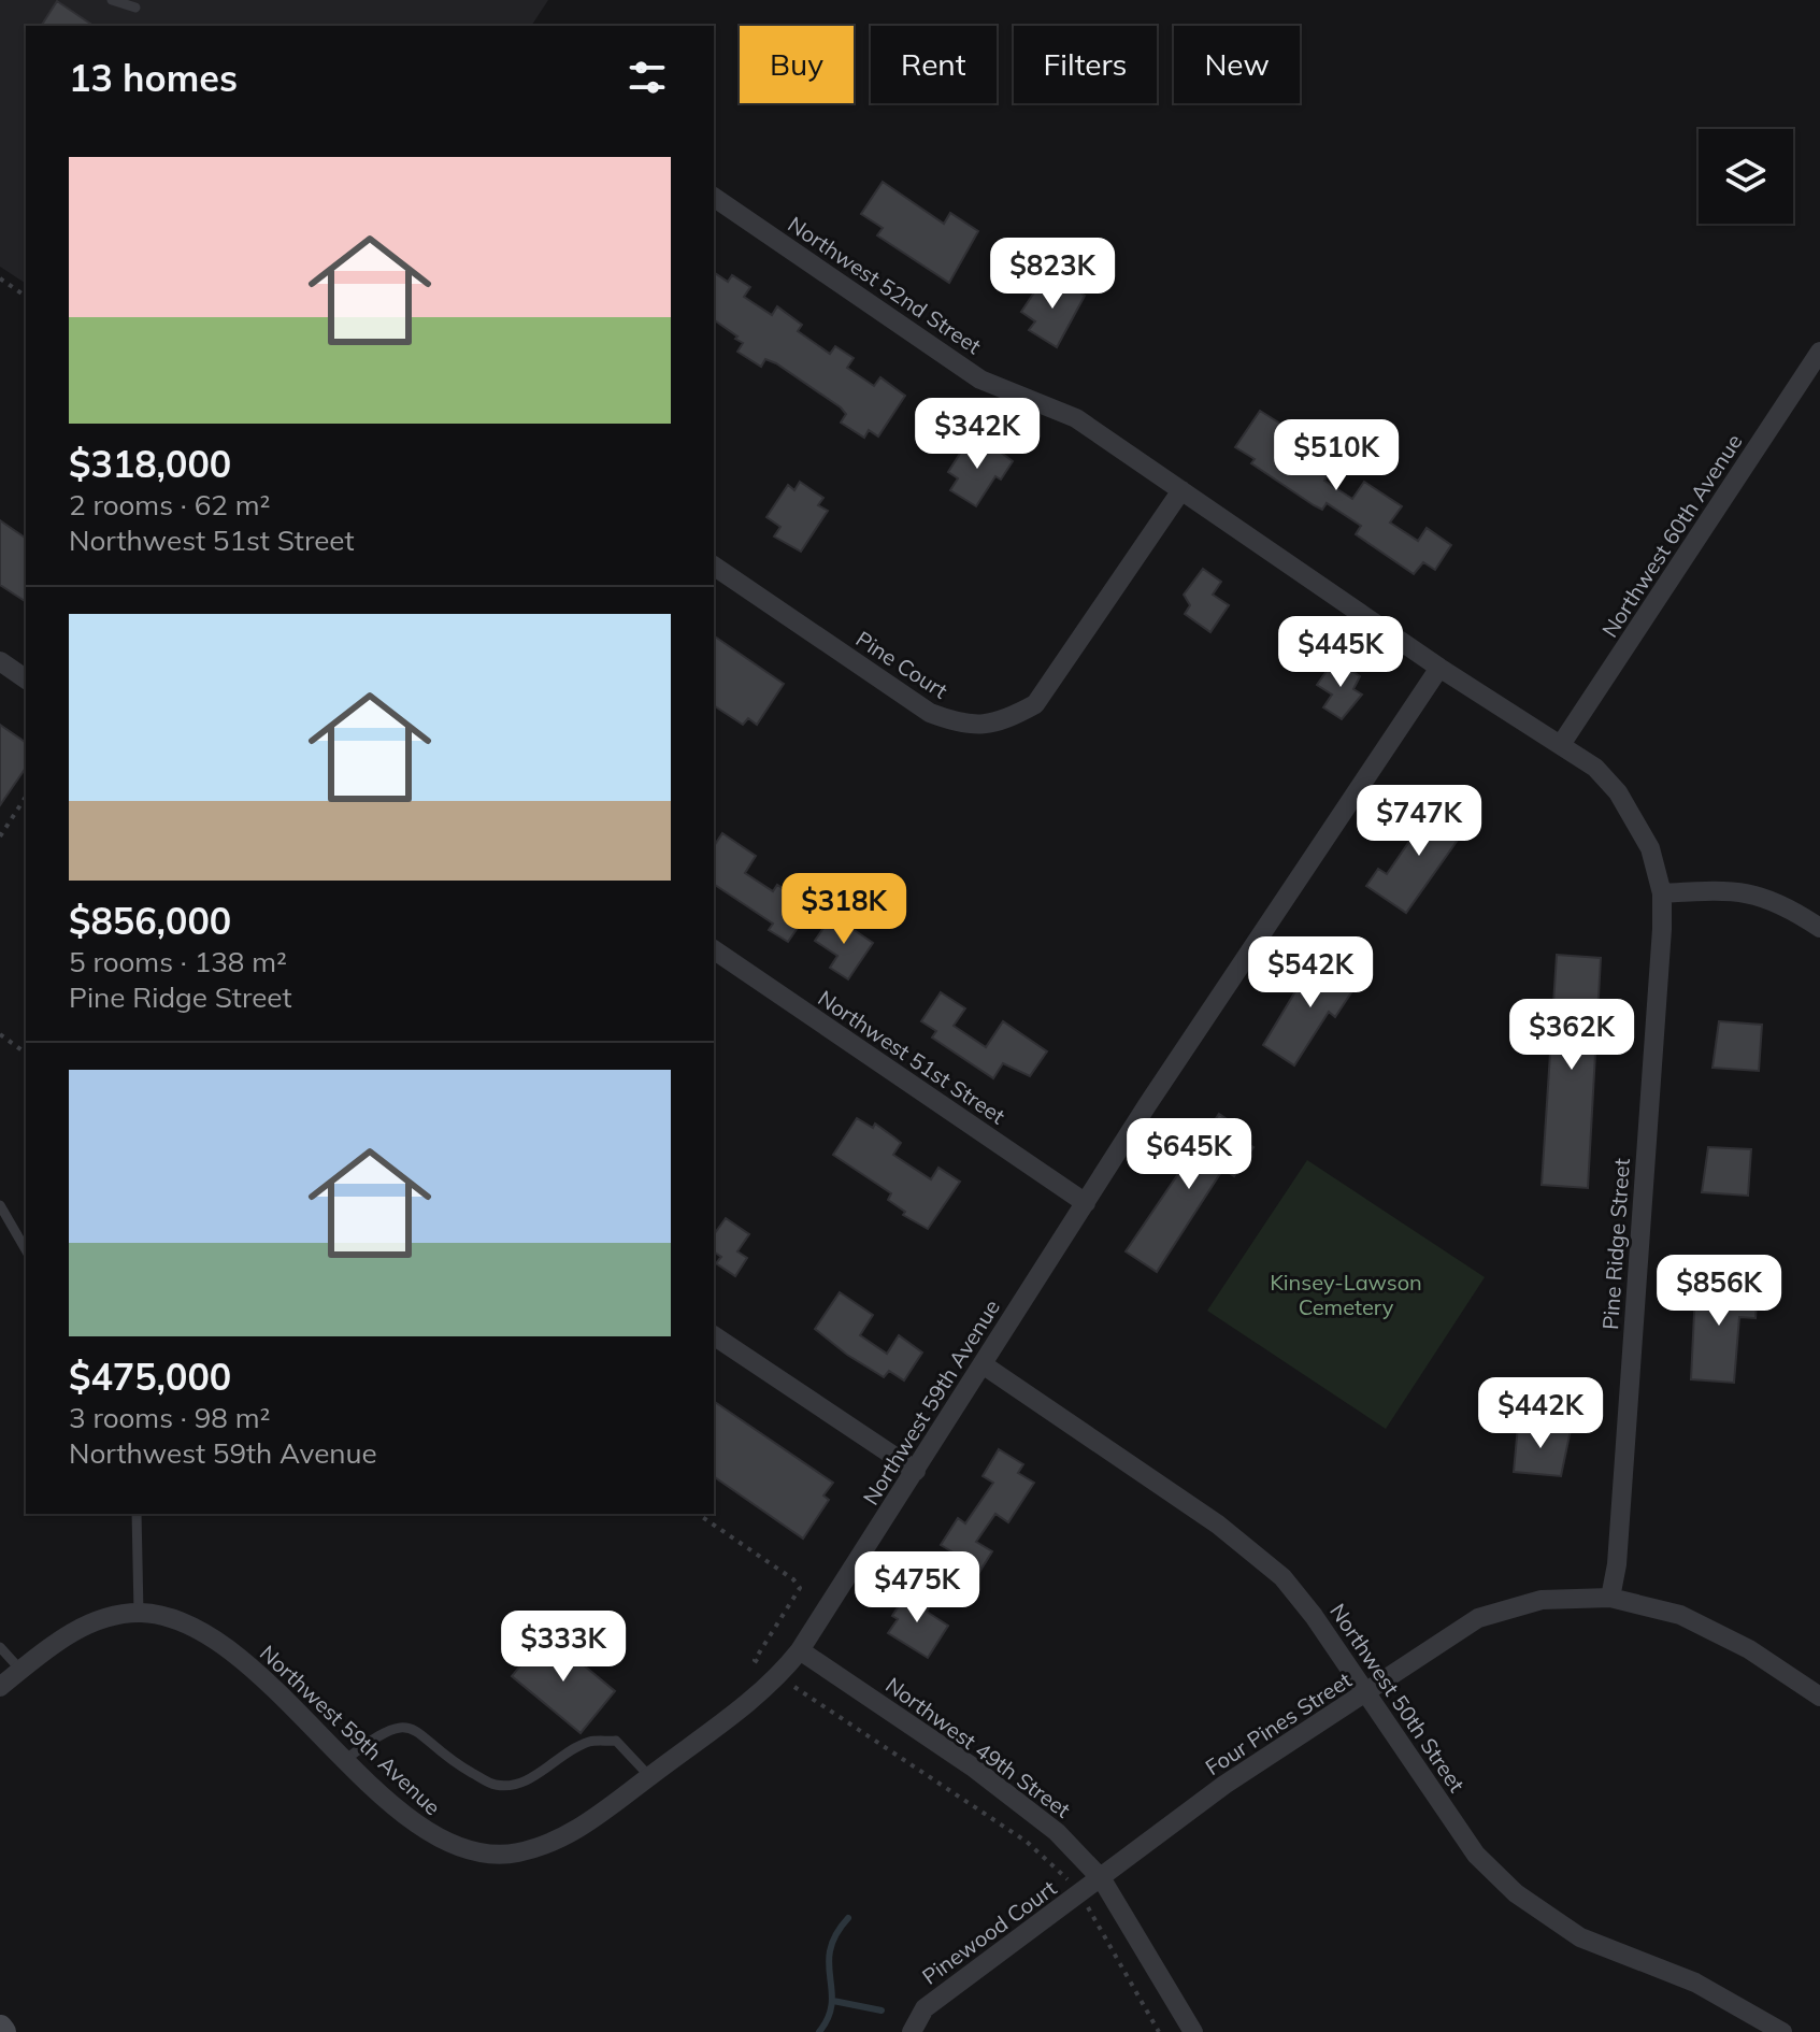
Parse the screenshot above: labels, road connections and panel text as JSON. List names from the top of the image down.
{
  "streets": {
    "street": [
      "Northwest 52nd Street",
      "Northwest 60th Avenue",
      "Pine Court",
      "Northwest 51st Street",
      "Pine Ridge Street",
      "Northwest 59th Avenue",
      "Northwest 50th Street",
      "Four Pines Street",
      "Northwest 49th Street",
      "Pinewood Court"
    ]
  },
  "crossings": [
    ["Northwest 52nd Street", "Northwest 60th Avenue"],
    ["Northwest 52nd Street", "Pine Court"],
    ["Northwest 52nd Street", "Pine Ridge Street"],
    ["Northwest 52nd Street", "Northwest 59th Avenue"],
    ["Northwest 51st Street", "Northwest 59th Avenue"],
    ["Pine Ridge Street", "Four Pines Street"],
    ["Northwest 59th Avenue", "Northwest 50th Street"],
    ["Northwest 59th Avenue", "Northwest 49th Street"],
    ["Northwest 50th Street", "Four Pines Street"],
    ["Four Pines Street", "Northwest 49th Street"],
    ["Four Pines Street", "Pinewood Court"],
    ["Northwest 49th Street", "Pinewood Court"]
  ],
  "parks": ["Kinsey-Lawson Cemetery"],
  "page": {
    "chip": [
      "Buy",
      "Rent",
      "Filters",
      "New"
    ],
    "heading": "13 homes",
    "list": [
      {
        "name": "$318,000",
        "note": "2 rooms · 62 m² · Northwest 51st Street"
      },
      {
        "name": "$856,000",
        "note": "5 rooms · 138 m² · Pine Ridge Street"
      },
      {
        "name": "$475,000",
        "note": "3 rooms · 98 m² · Northwest 59th Avenue"
      }
    ],
    "price": [
      "$823K",
      "$342K",
      "$510K",
      "$445K",
      "$747K",
      "$318K",
      "$542K",
      "$362K",
      "$645K",
      "$856K",
      "$442K",
      "$475K",
      "$333K"
    ]
  }
}
